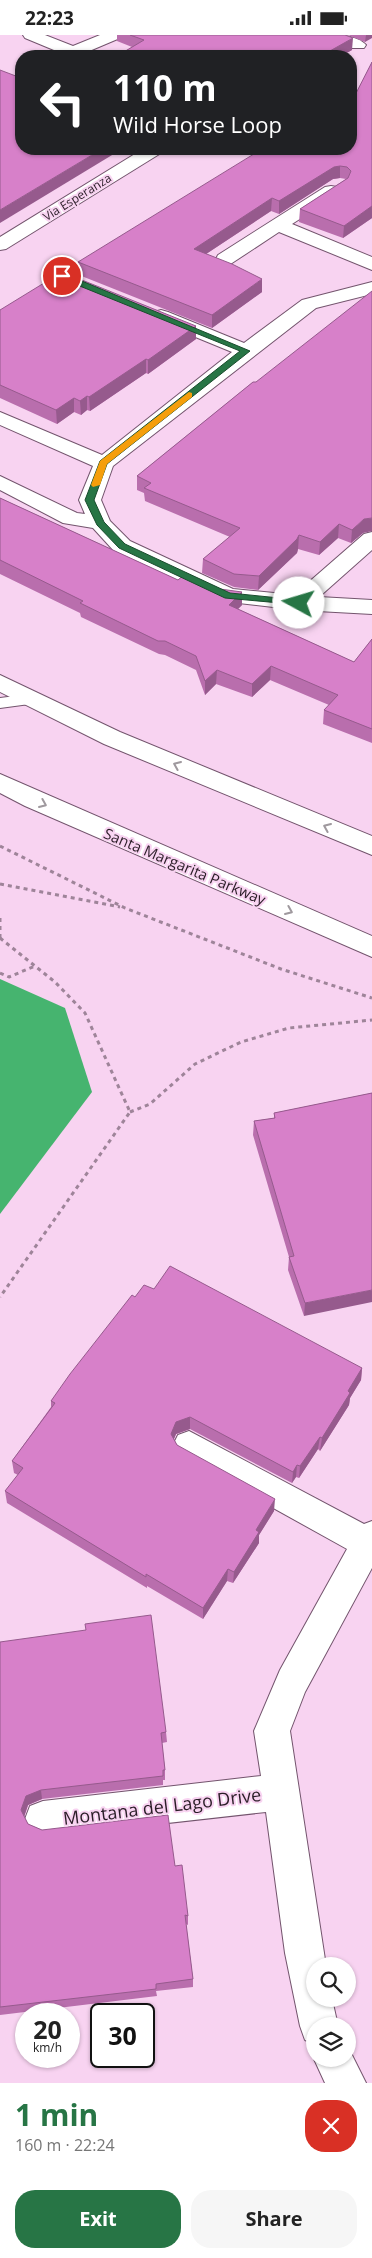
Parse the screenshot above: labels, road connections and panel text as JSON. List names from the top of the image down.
{
  "streets": {
    "street": ["Via Esperanza", "Santa Margarita Parkway", "Montana del Lago Drive"]
  },
  "page": {
    "status": "22:23",
    "turn": ["110 m", "Wild Horse Loop"],
    "speed": "20 km/h",
    "limit": "30",
    "heading": ["1 min", "160 m · 22:24"],
    "buttons": ["Exit", "Share"]
  }
}
